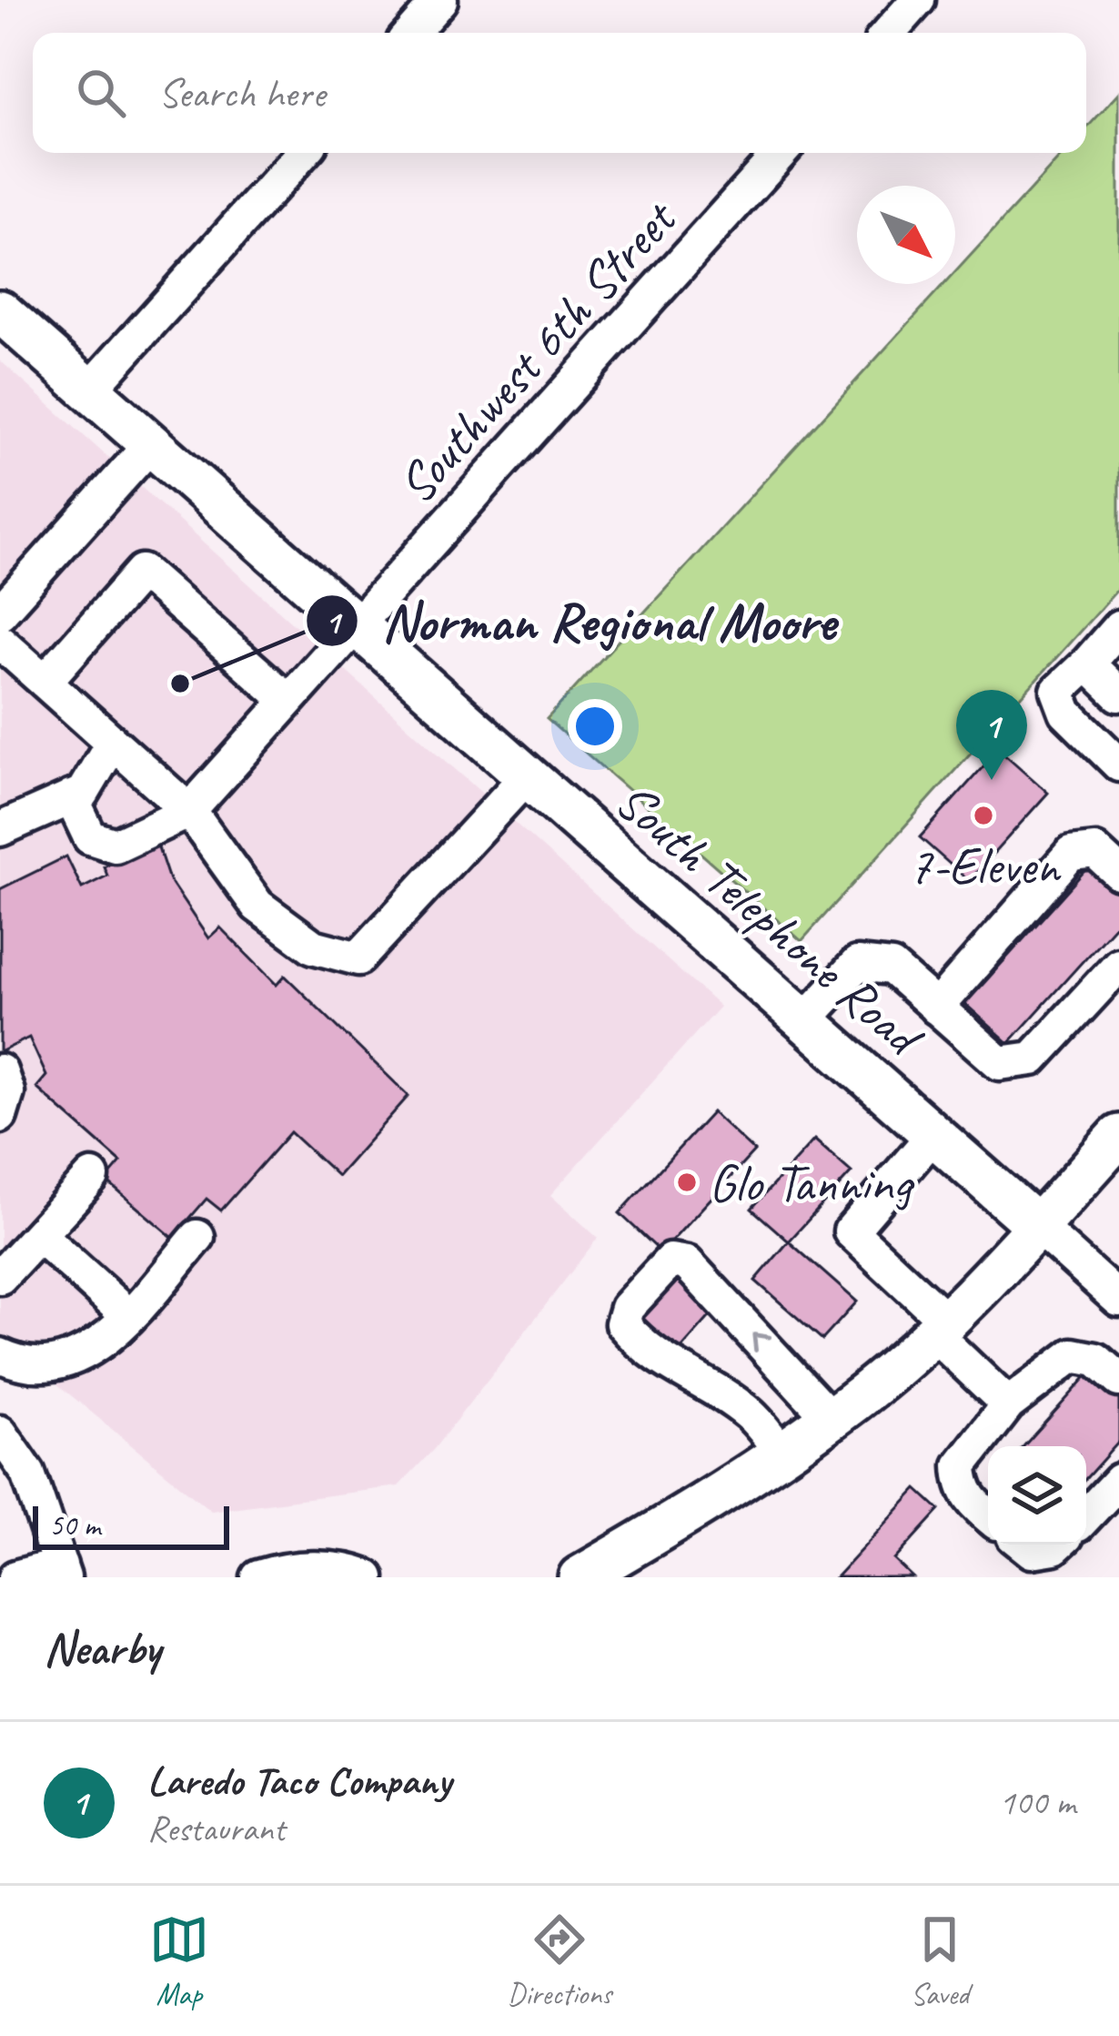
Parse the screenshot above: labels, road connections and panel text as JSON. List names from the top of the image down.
{
  "streets": {
    "main road": ["South Telephone Road"],
    "street": ["Southwest 6th Street"]
  },
  "crossings": [
    ["Southwest 6th Street", "South Telephone Road"]
  ],
  "places": ["Norman Regional Moore", "7-Eleven", "Glo Tanning"],
  "scale_bar": "50 m",
  "north": "bottom right",
  "page": {
    "search": "Search here",
    "pins": "1",
    "scale": "50 m",
    "heading": "Nearby",
    "list": [
      {
        "mark": "1",
        "name": "Laredo Taco Company",
        "note": "Restaurant",
        "value": "100 m"
      }
    ],
    "nav": ["Map", "Directions", "Saved"]
  }
}
